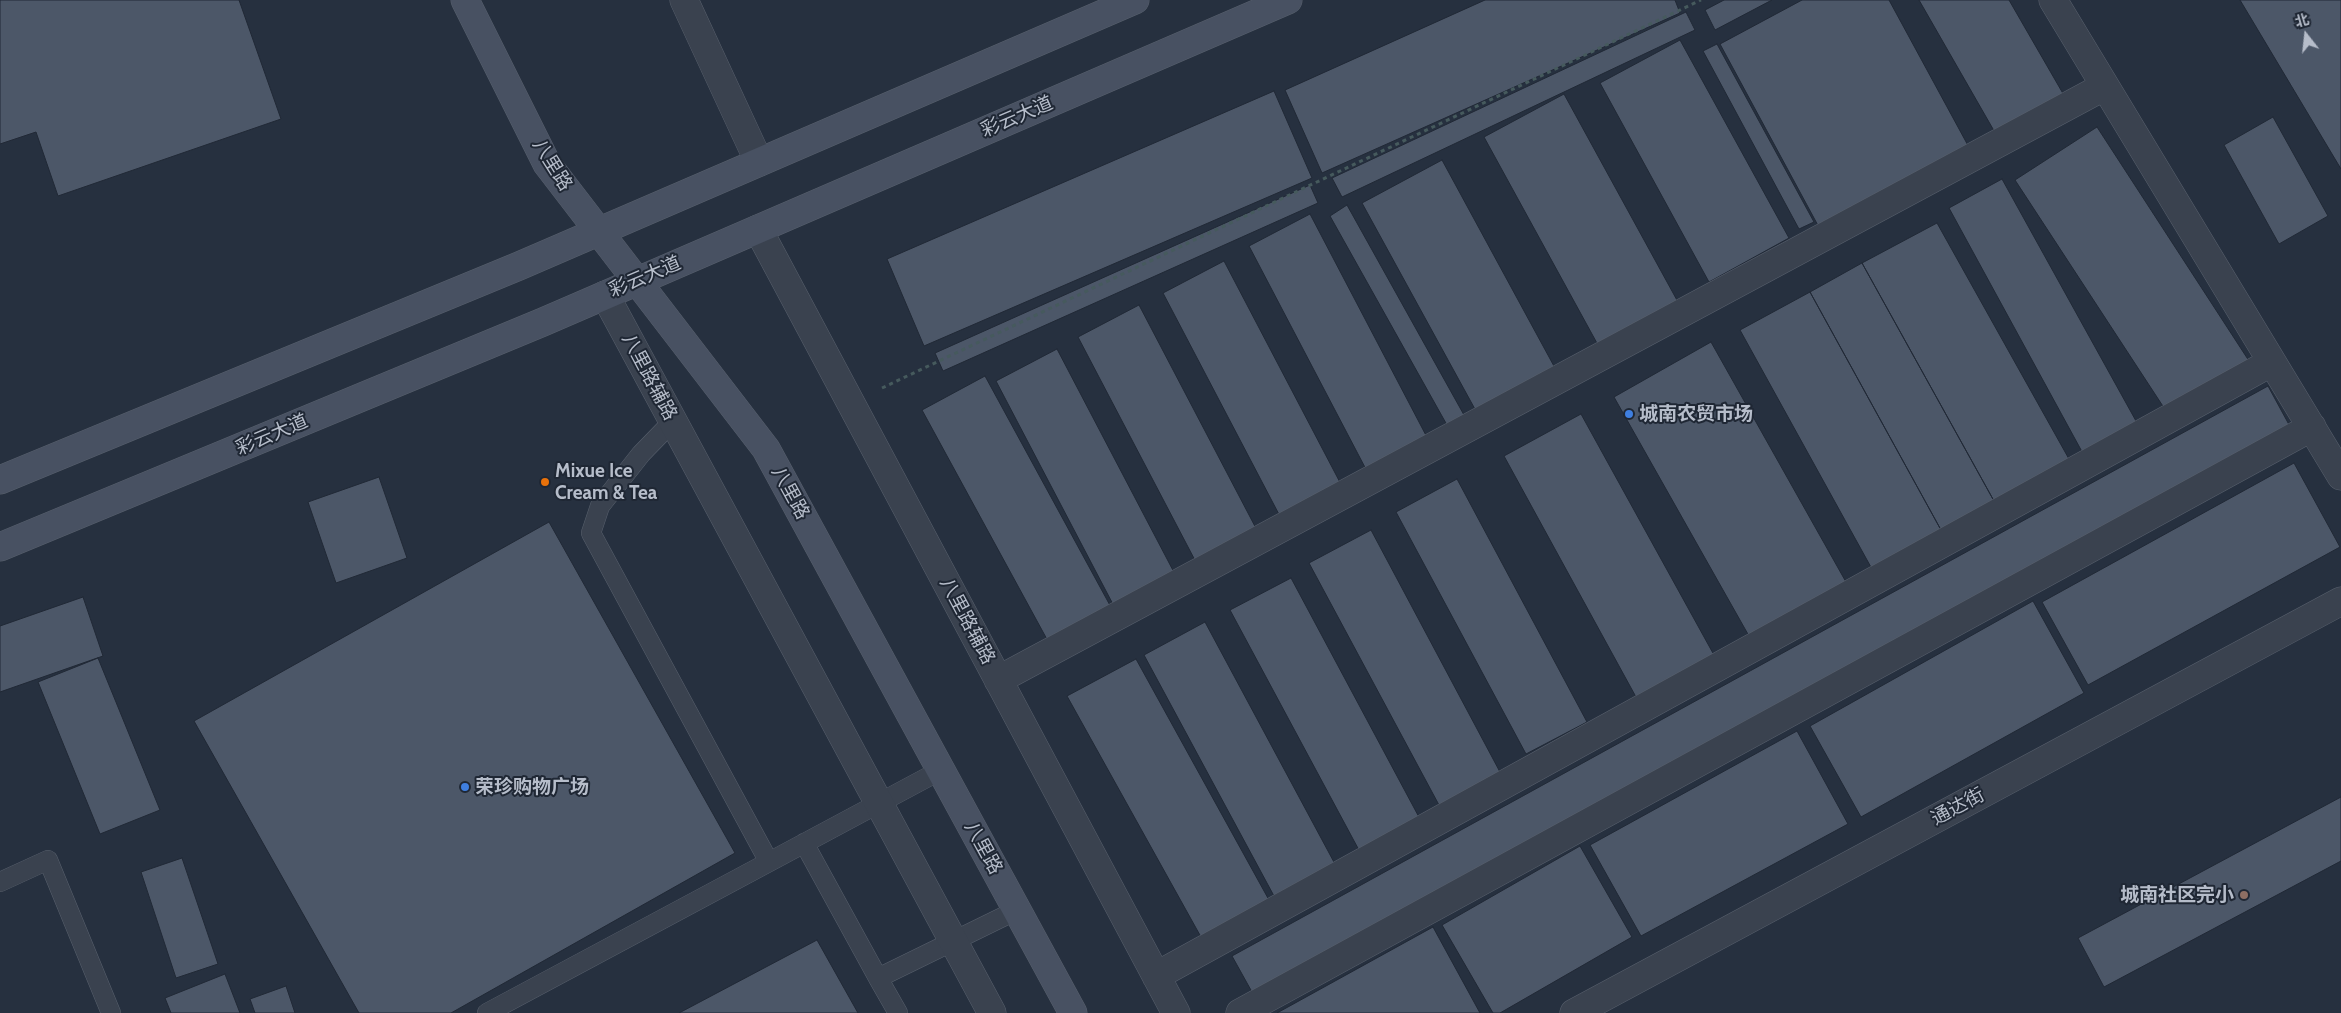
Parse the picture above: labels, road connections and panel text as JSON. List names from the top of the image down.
{
  "streets": {
    "main road": ["彩云大道", "八里路"],
    "street": ["八里路辅路", "通达街"]
  },
  "crossings": [
    ["彩云大道", "八里路"],
    ["彩云大道", "八里路辅路"]
  ],
  "places": [
    "城南农贸市场",
    "Mixue Ice Cream & Tea",
    "荣珍购物广场",
    "城南社区完小"
  ],
  "north": "top"
}
